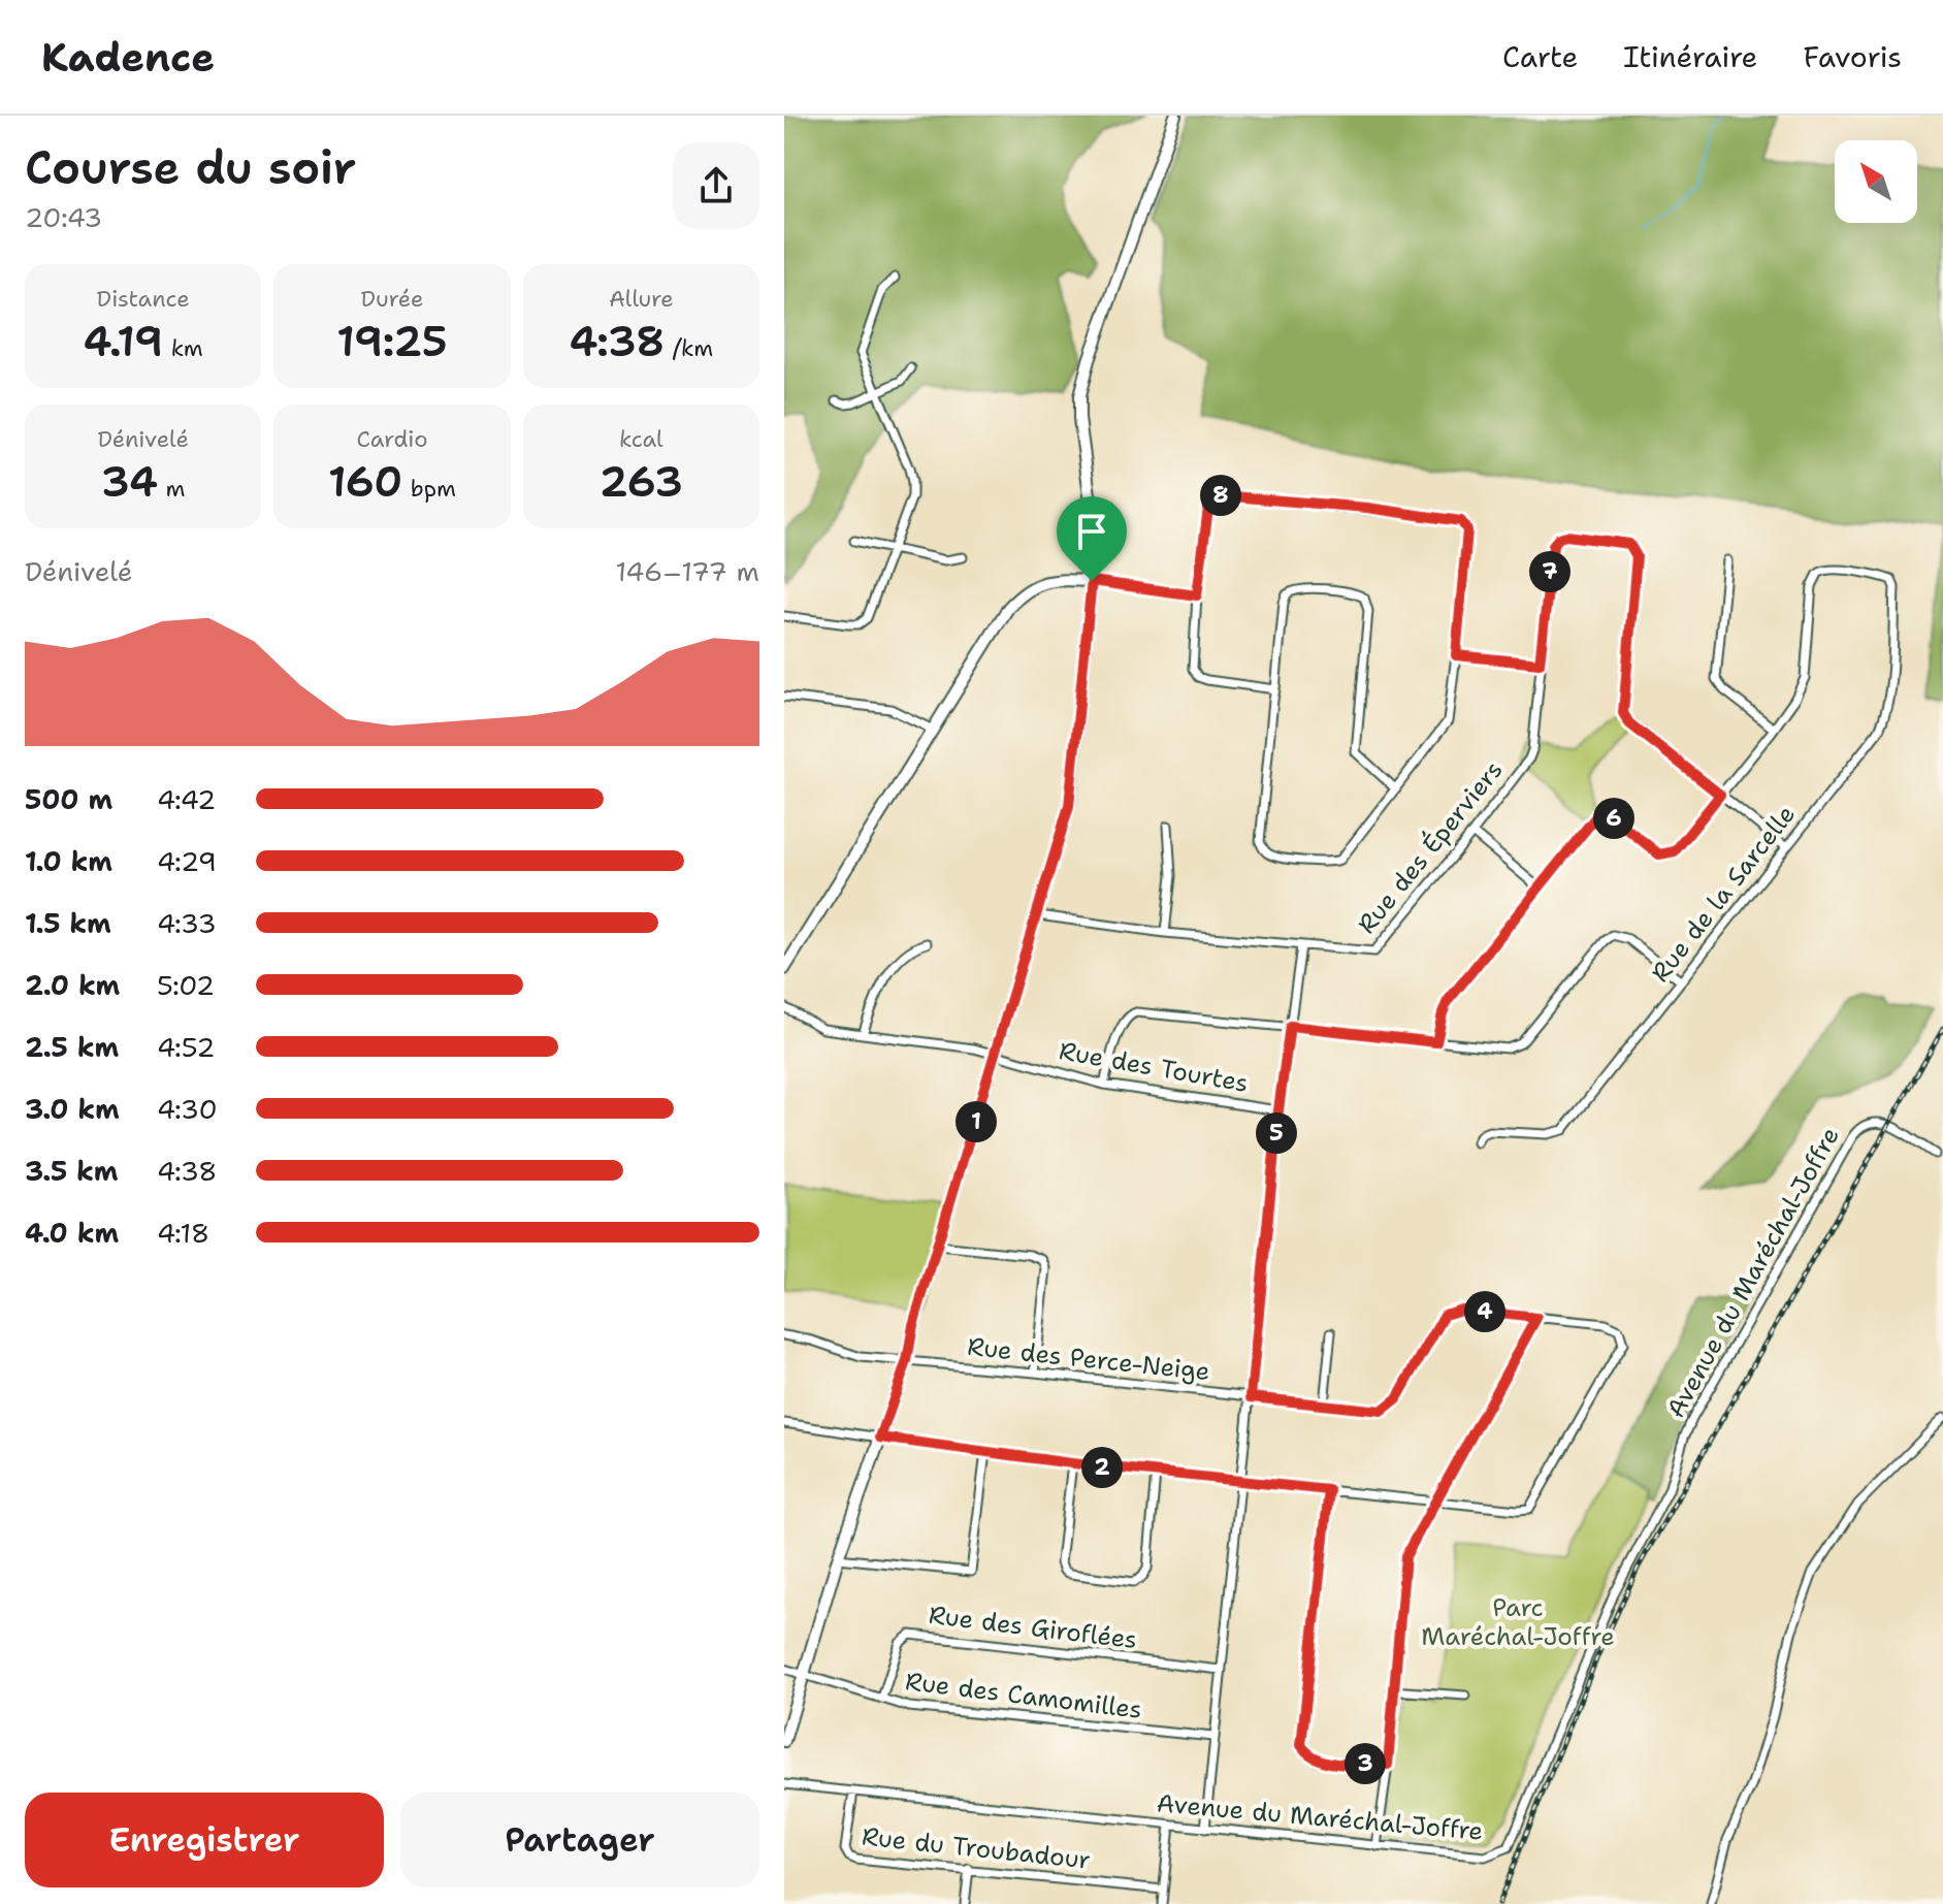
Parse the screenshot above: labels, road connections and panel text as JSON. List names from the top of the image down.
{
  "streets": {
    "street": [
      "Rue des Éperviers",
      "Rue de la Sarcelle",
      "Rue des Tourtes",
      "Avenue du Maréchal-Joffre",
      "Rue des Perce-Neige",
      "Rue des Giroflées",
      "Rue des Camomilles",
      "Rue du Troubadour"
    ]
  },
  "crossings": [
    ["Avenue du Maréchal-Joffre", "Rue du Troubadour"],
    ["Rue des Giroflées", "Rue des Camomilles"]
  ],
  "parks": ["Parc Maréchal-Joffre"],
  "north": "top left",
  "page": {
    "header": "Kadence",
    "nav": ["Carte", "Itinéraire", "Favoris"],
    "heading": ["Course du soir", "20:43"],
    "stats": [
      ["Distance", "4.19 km"],
      ["Durée", "19:25"],
      ["Allure", "4:38 /km"],
      ["Dénivelé", "34 m"],
      ["Cardio", "160 bpm"],
      ["kcal", "263"]
    ],
    "pins": [
      "8",
      "7",
      "6",
      "1",
      "5",
      "4",
      "2",
      "3"
    ],
    "chart": ["Dénivelé", "146–177 m"],
    "list": [
      {
        "name": "500 m",
        "note": "4:42"
      },
      {
        "name": "1.0 km",
        "note": "4:29"
      },
      {
        "name": "1.5 km",
        "note": "4:33"
      },
      {
        "name": "2.0 km",
        "note": "5:02"
      },
      {
        "name": "2.5 km",
        "note": "4:52"
      },
      {
        "name": "3.0 km",
        "note": "4:30"
      },
      {
        "name": "3.5 km",
        "note": "4:38"
      },
      {
        "name": "4.0 km",
        "note": "4:18"
      }
    ],
    "buttons": ["Enregistrer", "Partager"]
  }
}
